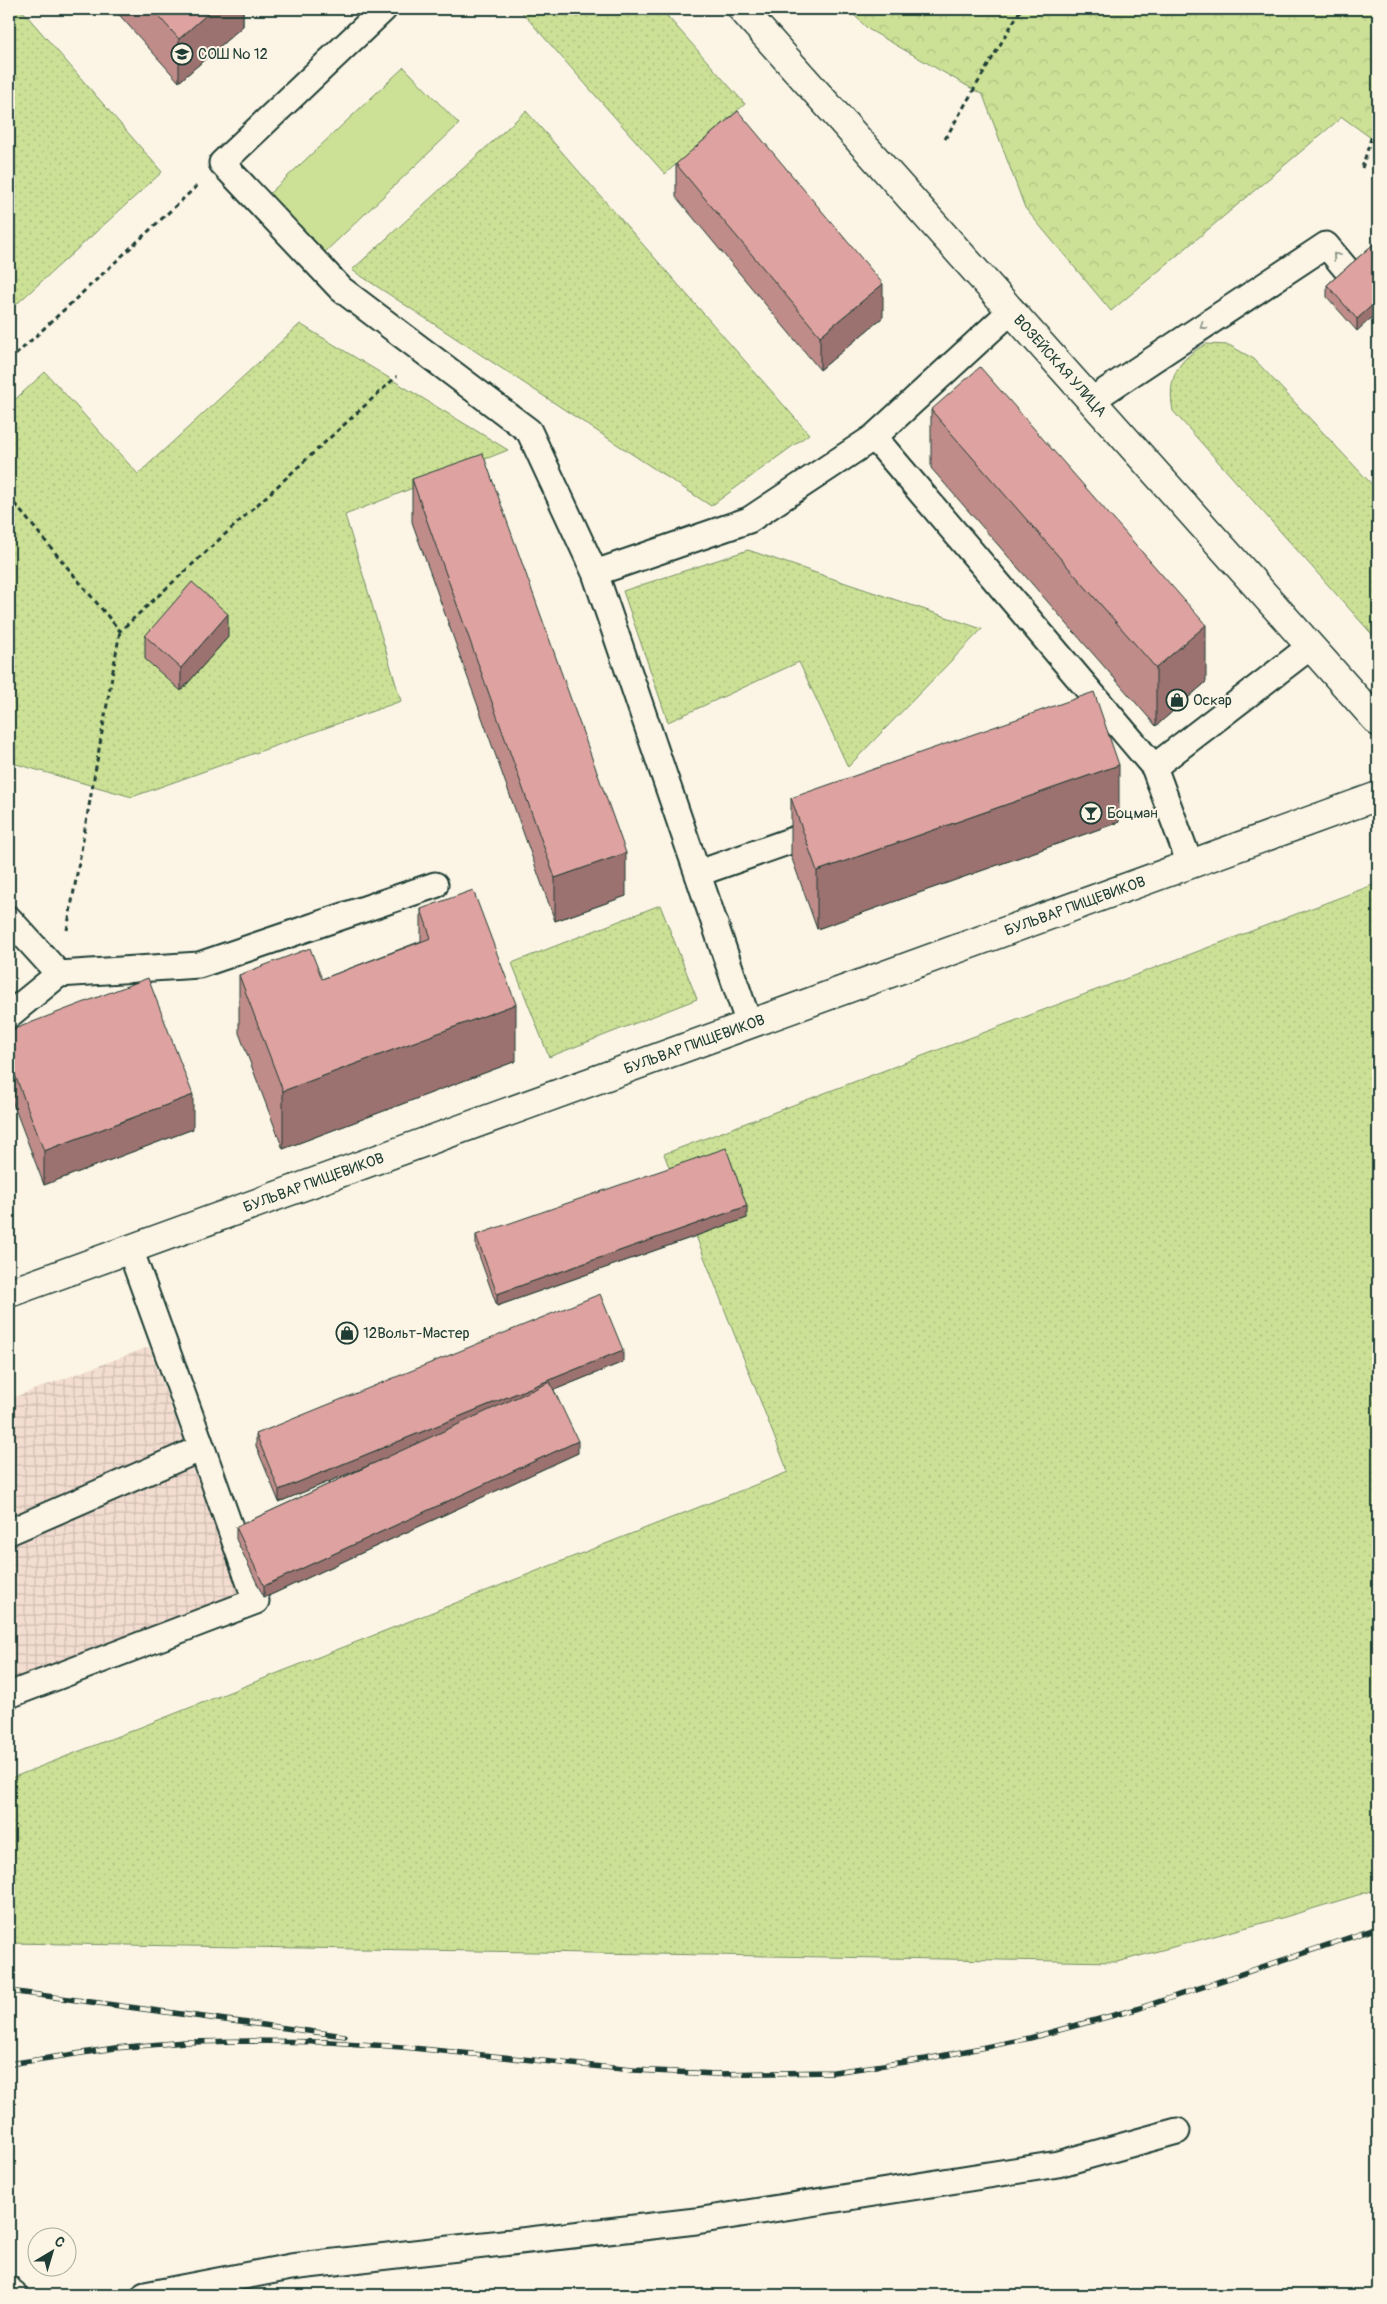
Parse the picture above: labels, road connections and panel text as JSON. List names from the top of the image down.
{
  "streets": {
    "main road": ["ВОЗЕЙСКАЯ УЛИЦА", "БУЛЬВАР ПИЩЕВИКОВ"]
  },
  "places": {
    "school or university": ["СОШ № 12"],
    "shop": ["Оскар", "12Вольт-Мастер"],
    "bar": ["Боцман"]
  },
  "north": "top right"
}
